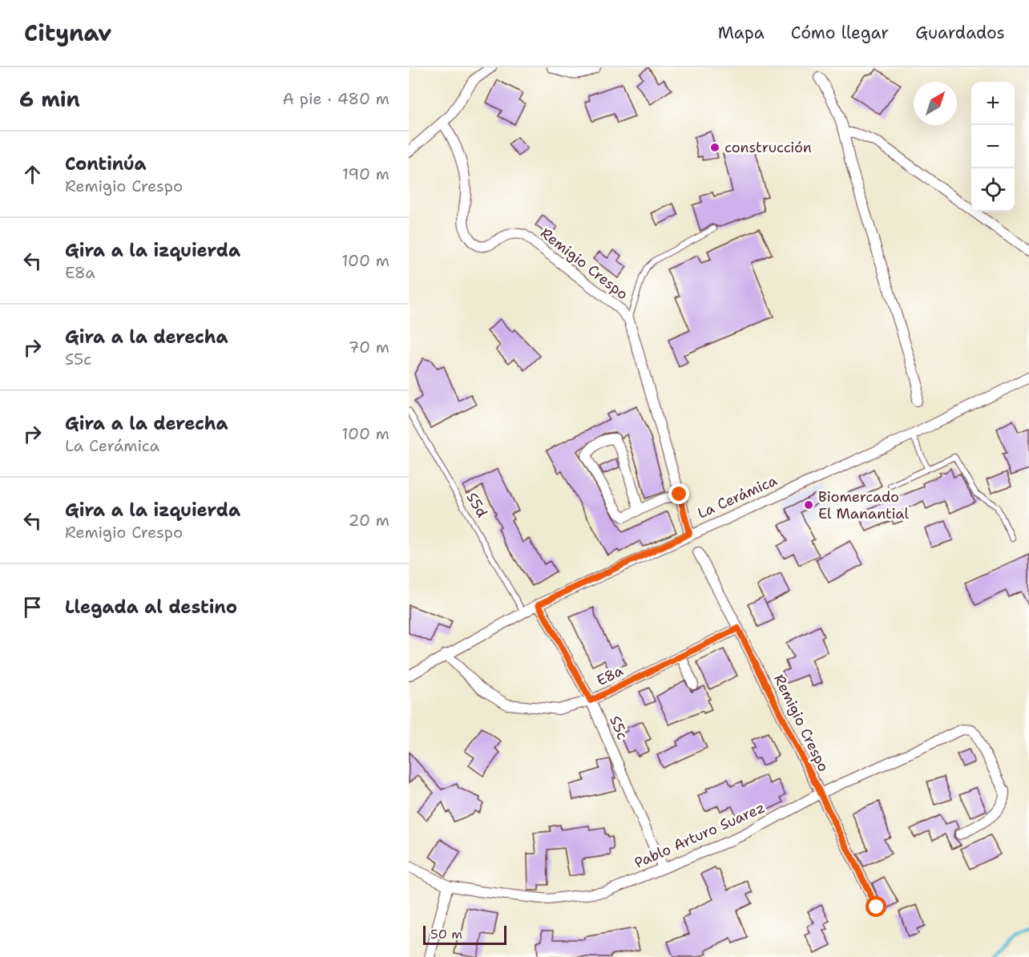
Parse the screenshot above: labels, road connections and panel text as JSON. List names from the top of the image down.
{
  "streets": {
    "street": [
      "Remigio Crespo",
      "La Cerámica",
      "E8a",
      "S5c",
      "Pablo Arturo Suarez"
    ],
    "lane": ["S5d"]
  },
  "crossings": [
    ["Remigio Crespo", "La Cerámica"],
    ["Remigio Crespo", "E8a"],
    ["Remigio Crespo", "Pablo Arturo Suarez"],
    ["La Cerámica", "S5d"],
    ["La Cerámica", "E8a"],
    ["La Cerámica", "S5c"],
    ["E8a", "S5c"],
    ["S5c", "Pablo Arturo Suarez"]
  ],
  "places": ["construcción", "Biomercado El Manantial"],
  "scale_bar": "50 m",
  "north": "top right",
  "page": {
    "header": "Citynav",
    "nav": ["Mapa", "Cómo llegar", "Guardados"],
    "heading": ["6 min", "A pie · 480 m"],
    "map_buttons": ["+", "−"],
    "list": [
      ["Continúa", "Remigio Crespo", "190 m"],
      ["Gira a la izquierda", "E8a", "100 m"],
      ["Gira a la derecha", "S5c", "70 m"],
      ["Gira a la derecha", "La Cerámica", "100 m"],
      ["Gira a la izquierda", "Remigio Crespo", "20 m"],
      "Llegada al destino"
    ],
    "scale": "50 m"
  }
}
